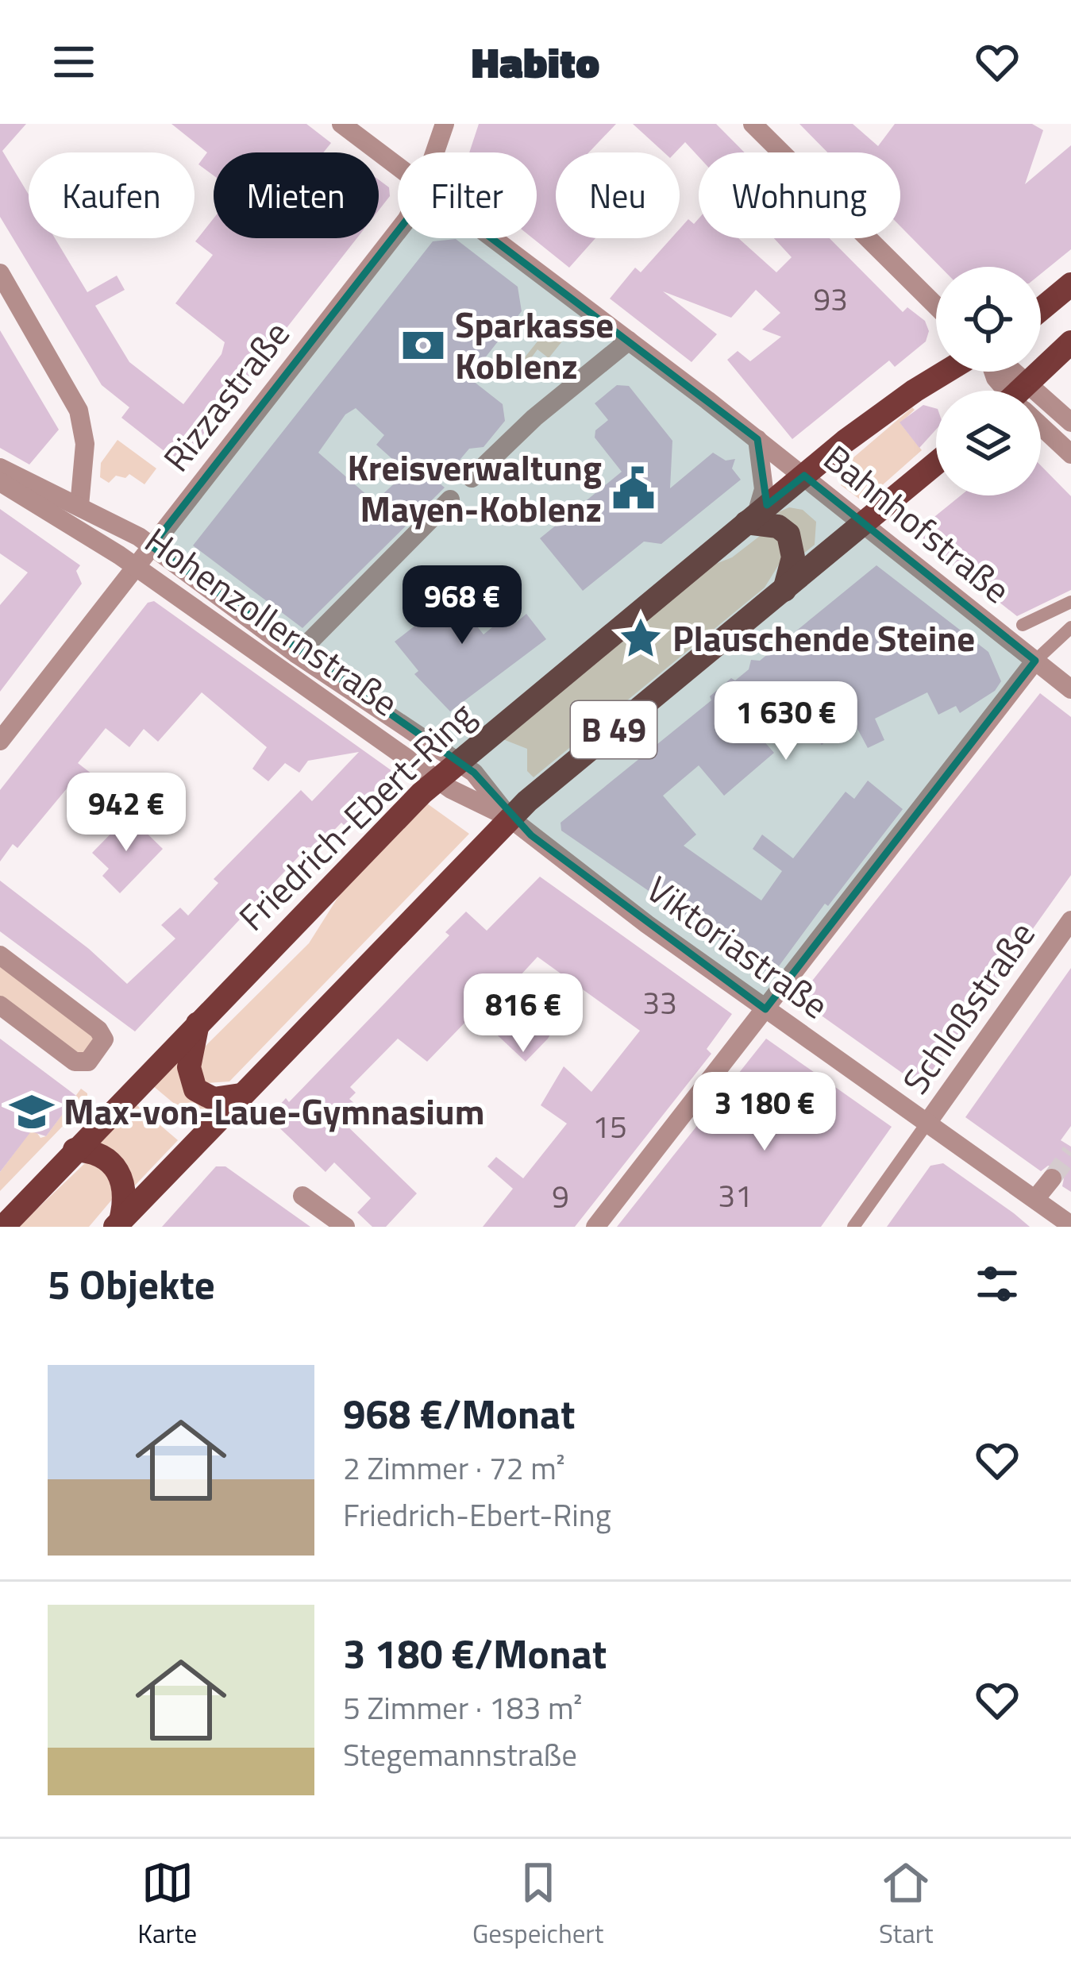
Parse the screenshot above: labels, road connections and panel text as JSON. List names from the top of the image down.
{
  "streets": {
    "main road": ["B 49", "Friedrich-Ebert-Ring"],
    "street": [
      "Rizzastraße",
      "Bahnhofstraße",
      "Hohenzollernstraße",
      "Viktoriastraße",
      "Schloßstraße"
    ]
  },
  "crossings": [
    ["Rizzastraße", "Hohenzollernstraße"],
    ["Bahnhofstraße", "B 49"],
    ["Bahnhofstraße", "Friedrich-Ebert-Ring"],
    ["Hohenzollernstraße", "B 49"],
    ["Hohenzollernstraße", "Friedrich-Ebert-Ring"],
    ["Hohenzollernstraße", "Viktoriastraße"],
    ["B 49", "Friedrich-Ebert-Ring"],
    ["B 49", "Viktoriastraße"],
    ["Viktoriastraße", "Schloßstraße"]
  ],
  "places": {
    "bank": ["Sparkasse Koblenz"],
    "public building": ["Kreisverwaltung Mayen-Koblenz"],
    "place": ["Plauschende Steine"],
    "school or university": ["Max-von-Laue-Gymnasium"]
  },
  "house_numbers": [
    "93",
    "33",
    "15",
    "31",
    "9"
  ],
  "page": {
    "header": "Habito",
    "chip": [
      "Kaufen",
      "Mieten",
      "Filter",
      "Neu",
      "Wohnung"
    ],
    "price": [
      "968 €",
      "1 630 €",
      "942 €",
      "816 €",
      "3 180 €"
    ],
    "heading": "5 Objekte",
    "list": [
      {
        "name": "968 €/Monat",
        "note": "2 Zimmer · 72 m² · Friedrich-Ebert-Ring"
      },
      {
        "name": "3 180 €/Monat",
        "note": "5 Zimmer · 183 m² · Stegemannstraße"
      }
    ],
    "tabs": ["Karte", "Gespeichert", "Start"]
  }
}
